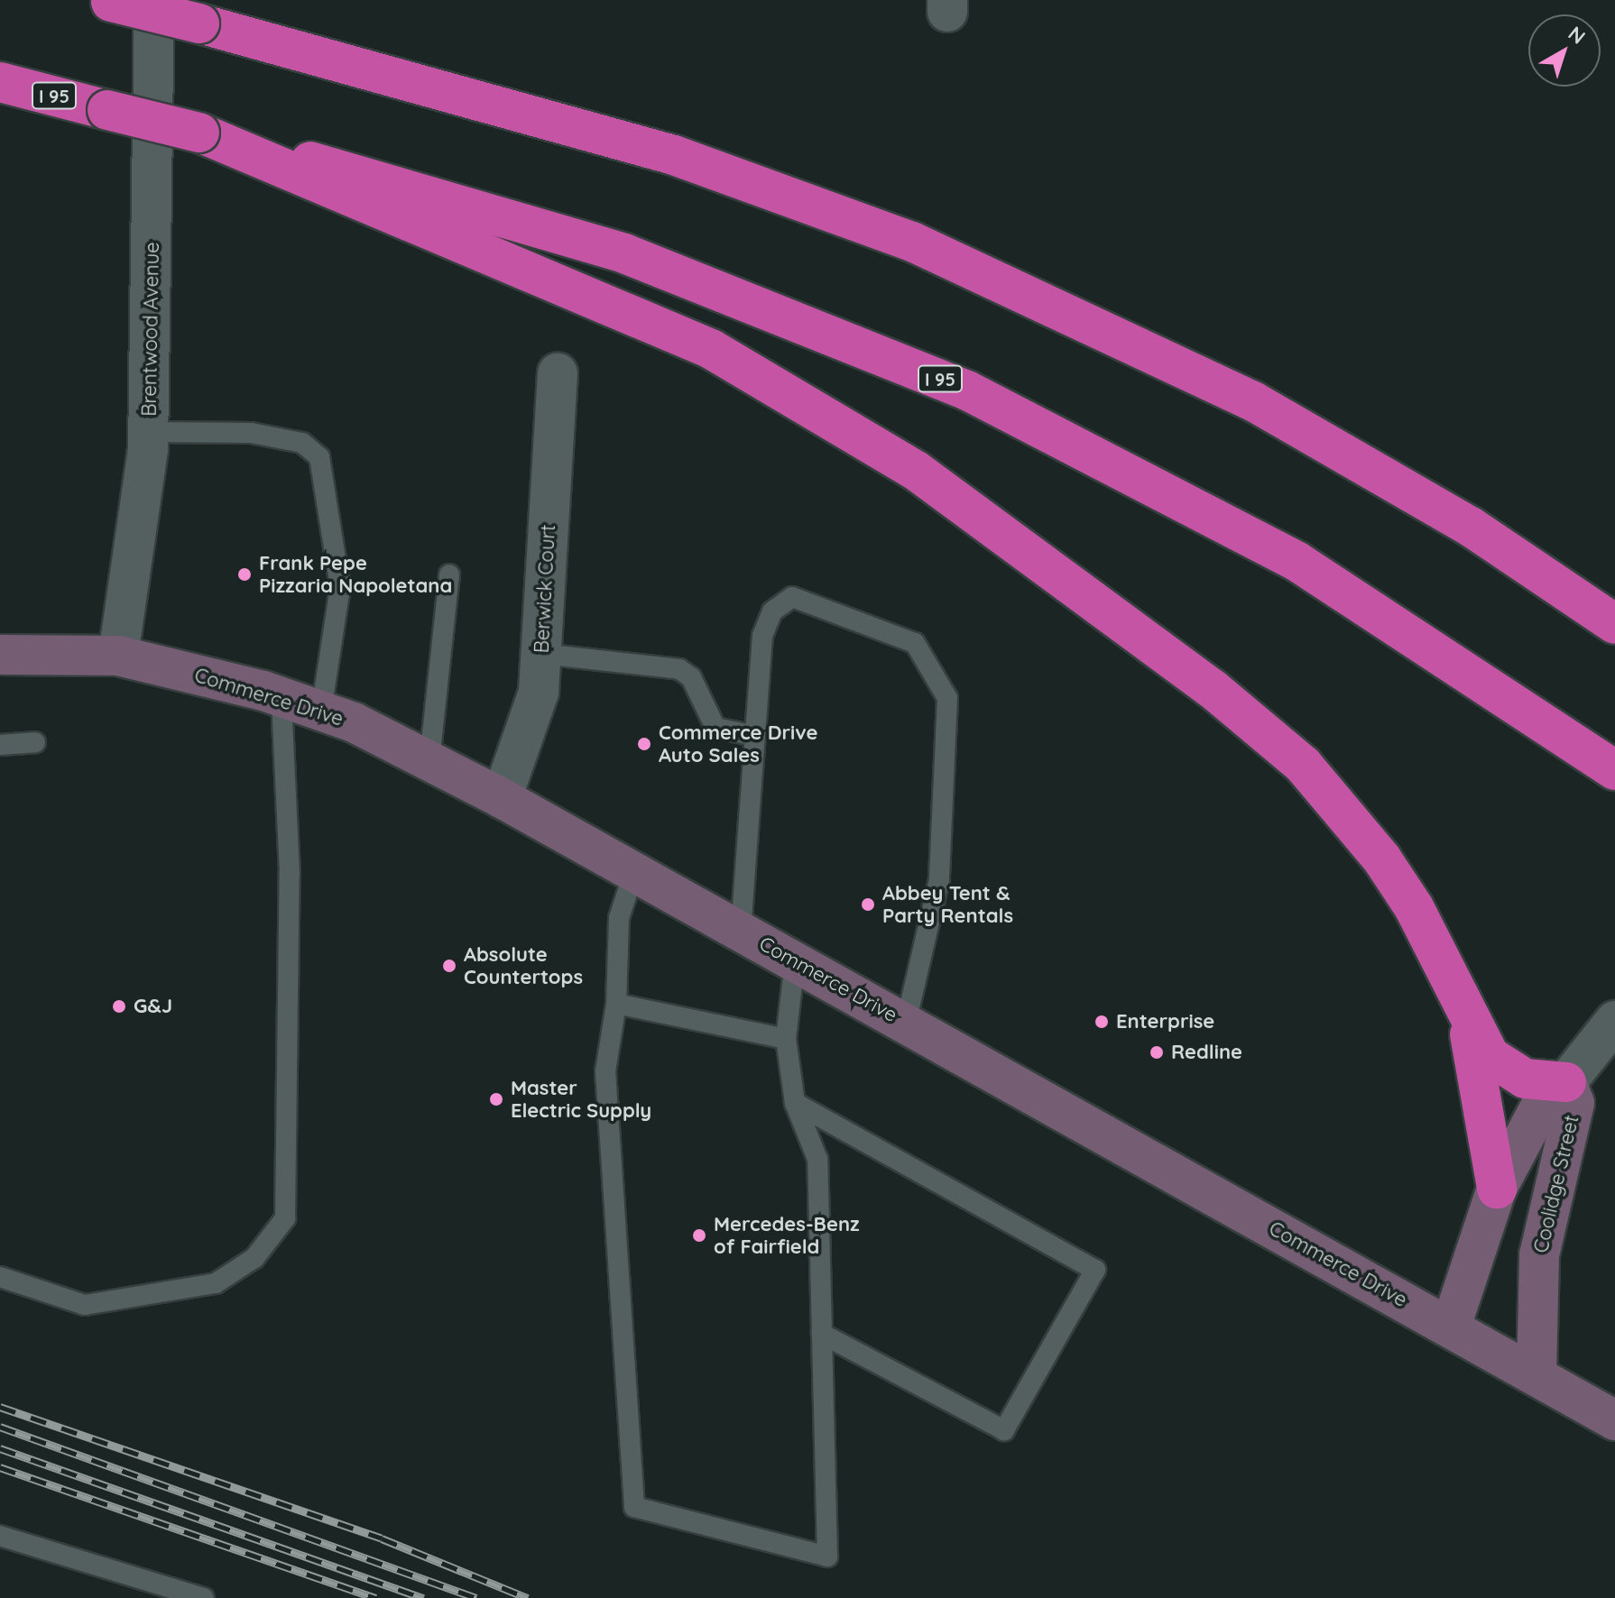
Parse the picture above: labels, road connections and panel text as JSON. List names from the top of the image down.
{
  "streets": {
    "highway": ["I 95"],
    "main road": ["Commerce Drive", "Coolidge Street"],
    "street": ["Brentwood Avenue", "Berwick Court"]
  },
  "crossings": [
    ["Brentwood Avenue", "Commerce Drive"],
    ["Berwick Court", "Commerce Drive"],
    ["Commerce Drive", "Coolidge Street"]
  ],
  "places": [
    "Frank Pepe Pizzaria Napoletana",
    "Commerce Drive Auto Sales",
    "Abbey Tent & Party Rentals",
    "Absolute Countertops",
    "G&J",
    "Enterprise",
    "Redline",
    "Master Electric Supply",
    "Mercedes-Benz of Fairfield"
  ],
  "north": "top right"
}
